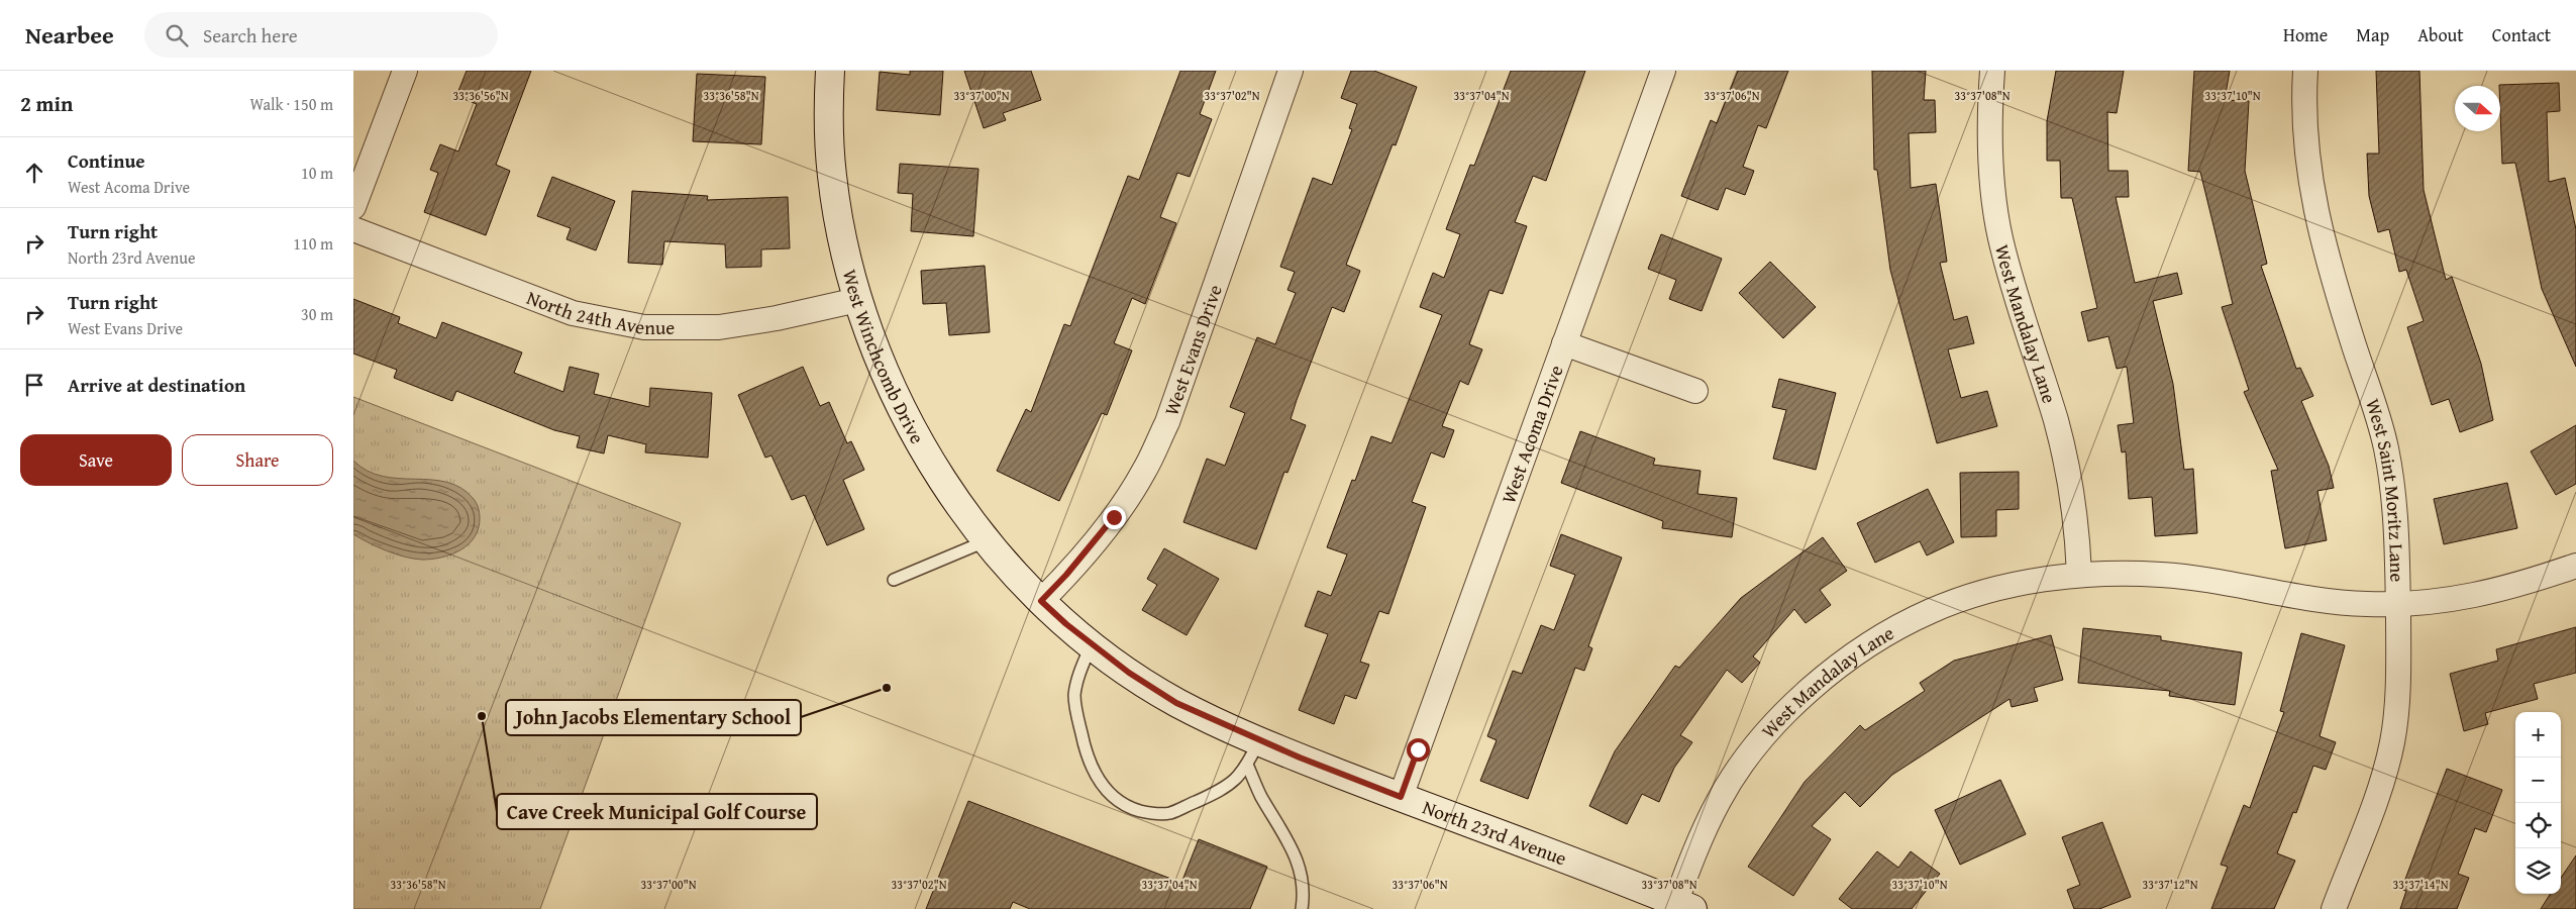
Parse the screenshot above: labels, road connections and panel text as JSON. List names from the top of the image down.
{
  "streets": {
    "street": [
      "North 24th Avenue",
      "West Mandalay Lane",
      "West Evans Drive",
      "West Winchcomb Drive",
      "West Acoma Drive",
      "West Saint Moritz Lane",
      "North 23rd Avenue"
    ]
  },
  "crossings": [
    ["North 24th Avenue", "West Winchcomb Drive"],
    ["West Mandalay Lane", "West Saint Moritz Lane"],
    ["West Mandalay Lane", "North 23rd Avenue"],
    ["West Evans Drive", "West Winchcomb Drive"],
    ["West Evans Drive", "North 23rd Avenue"],
    ["West Winchcomb Drive", "North 23rd Avenue"],
    ["West Acoma Drive", "North 23rd Avenue"]
  ],
  "places": ["John Jacobs Elementary School", "Cave Creek Municipal Golf Course"],
  "north": "right",
  "page": {
    "header": "Nearbee",
    "search": "Search here",
    "nav": [
      "Home",
      "Map",
      "About",
      "Contact"
    ],
    "heading": ["2 min", "Walk · 150 m"],
    "list": [
      ["Continue", "West Acoma Drive", "10 m"],
      ["Turn right", "North 23rd Avenue", "110 m"],
      ["Turn right", "West Evans Drive", "30 m"],
      "Arrive at destination"
    ],
    "buttons": ["Save", "Share"],
    "map_buttons": ["+", "−"]
  },
  "coordinates": [
    "33°36'56\"N",
    "33°37'04\"N",
    "33°37'10\"N",
    "33°36'58\"N",
    "33°37'00\"N",
    "33°37'02\"N",
    "33°37'06\"N",
    "33°37'08\"N",
    "33°37'12\"N",
    "33°37'14\"N"
  ]
}
